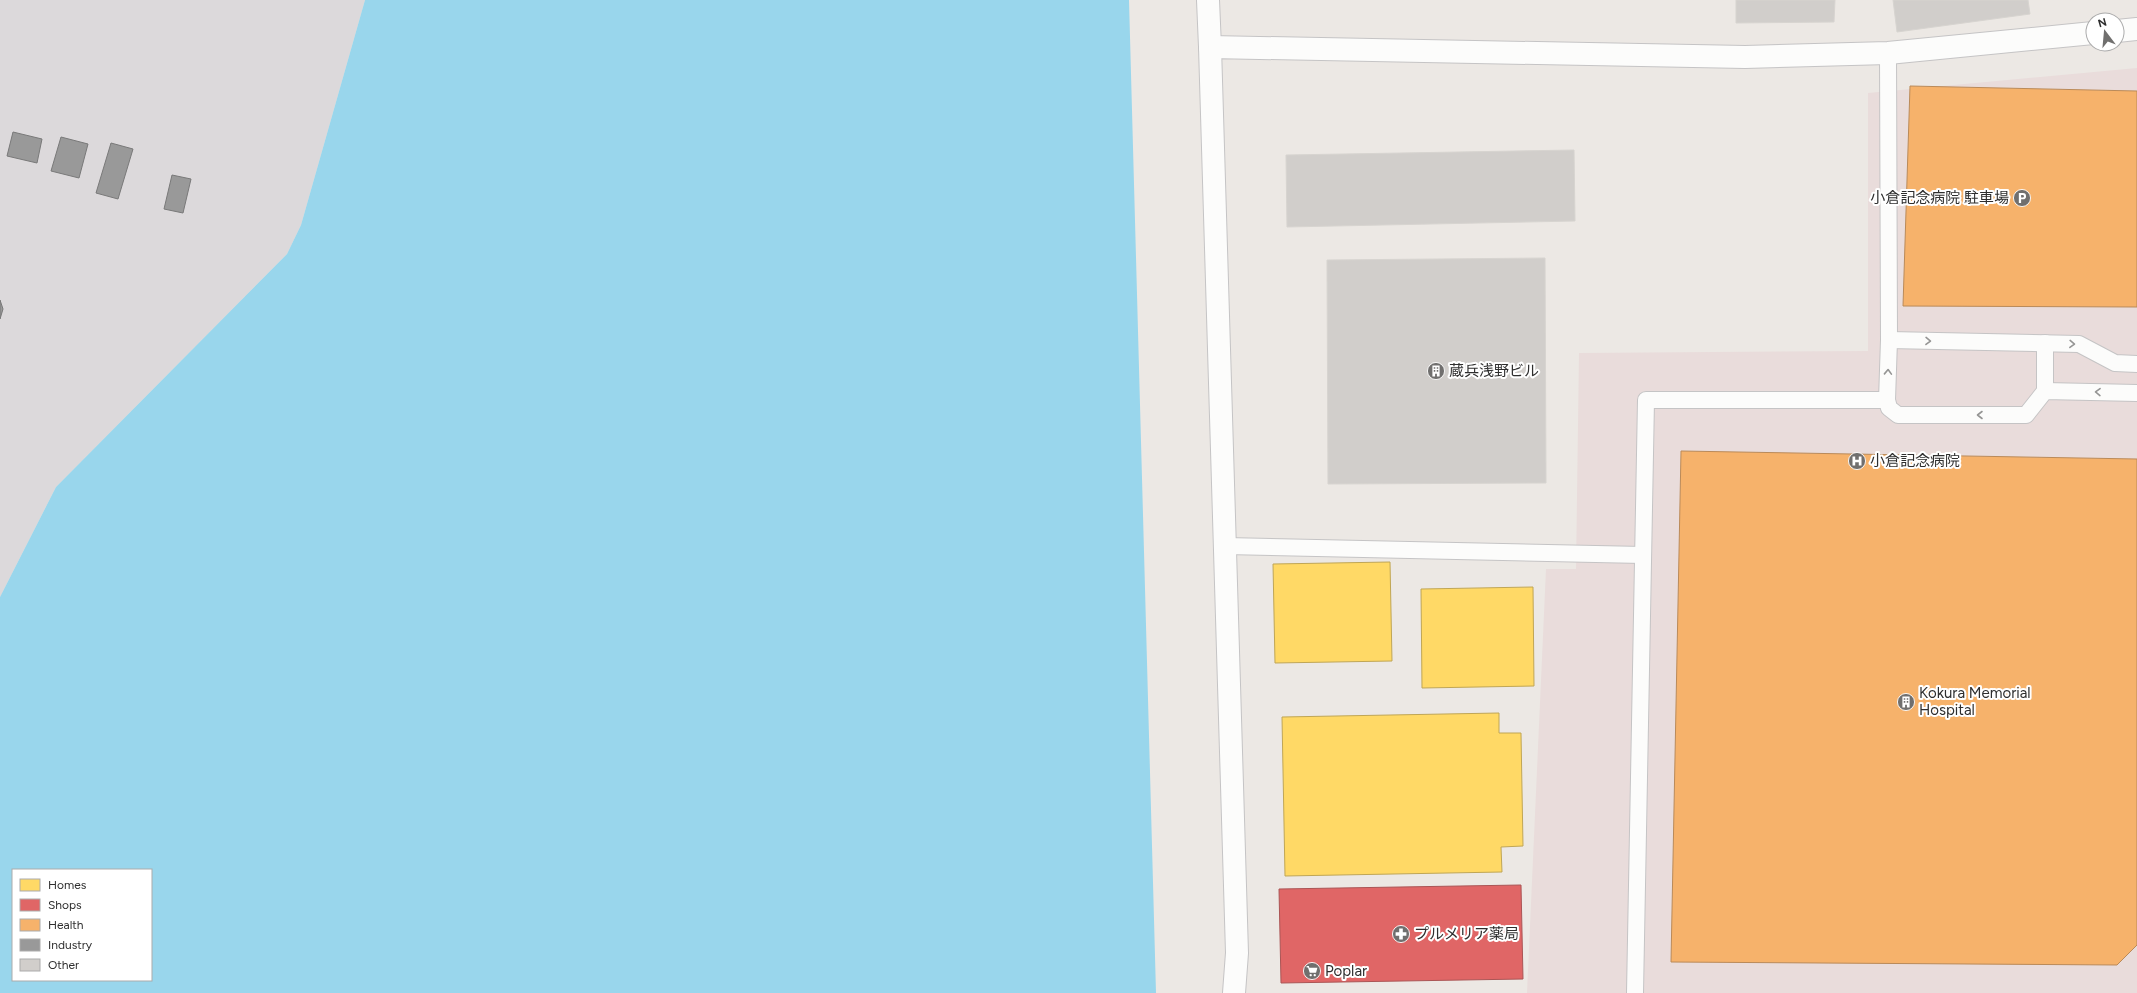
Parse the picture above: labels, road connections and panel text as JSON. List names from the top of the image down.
{
  "places": {
    "parking": ["小倉記念病院 駐車場"],
    "building": ["蔵兵浅野ビル", "Kokura Memorial Hospital"],
    "hospital": ["小倉記念病院"],
    "pharmacy": ["プルメリア薬局"],
    "supermarket": ["Poplar"]
  },
  "legend": [
    "Homes",
    "Shops",
    "Health",
    "Industry",
    "Other"
  ],
  "north": "top"
}
